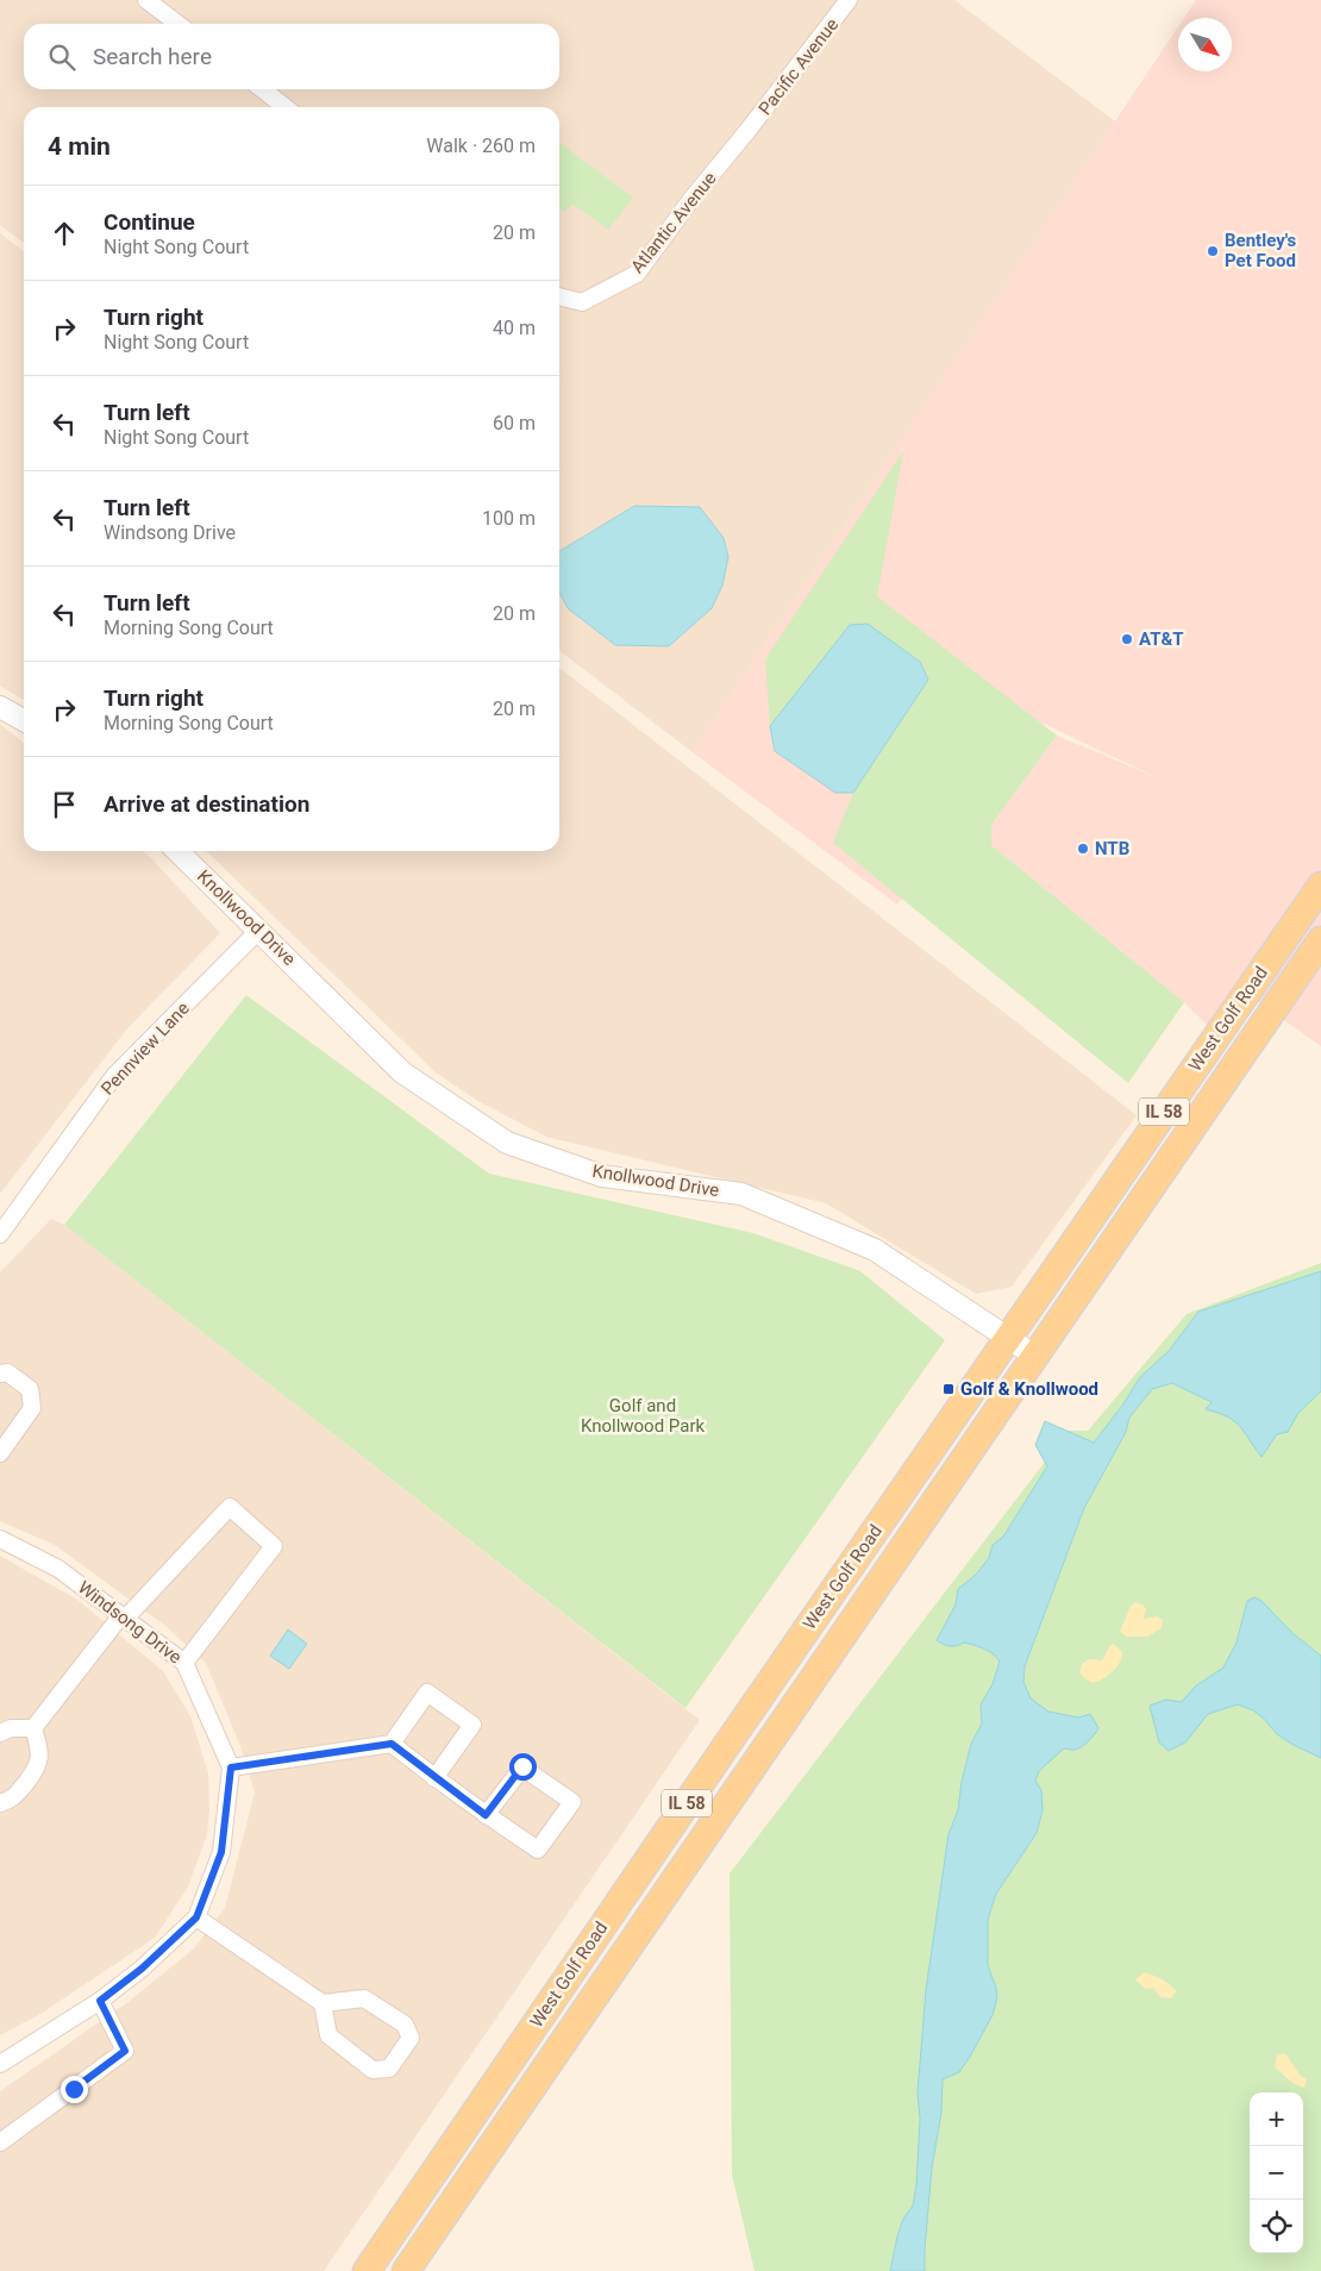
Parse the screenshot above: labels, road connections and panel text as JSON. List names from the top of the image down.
{
  "streets": {
    "main road": ["West Golf Road", "IL 58"],
    "street": [
      "Pacific Avenue",
      "Atlantic Avenue",
      "Knollwood Drive",
      "Pennview Lane",
      "Windsong Drive"
    ]
  },
  "crossings": [
    ["Pacific Avenue", "Atlantic Avenue"],
    ["Knollwood Drive", "West Golf Road"],
    ["Knollwood Drive", "Pennview Lane"]
  ],
  "parks": ["Golf and Knollwood Park"],
  "places": {
    "other": ["Bentley's Pet Food", "AT&T", "NTB"],
    "transit": ["Golf & Knollwood"]
  },
  "north": "bottom right",
  "page": {
    "search": "Search here",
    "heading": ["4 min", "Walk · 260 m"],
    "list": [
      ["Continue", "Night Song Court", "20 m"],
      ["Turn right", "Night Song Court", "40 m"],
      ["Turn left", "Night Song Court", "60 m"],
      ["Turn left", "Windsong Drive", "100 m"],
      ["Turn left", "Morning Song Court", "20 m"],
      ["Turn right", "Morning Song Court", "20 m"],
      "Arrive at destination"
    ],
    "map_buttons": ["+", "−"]
  }
}
